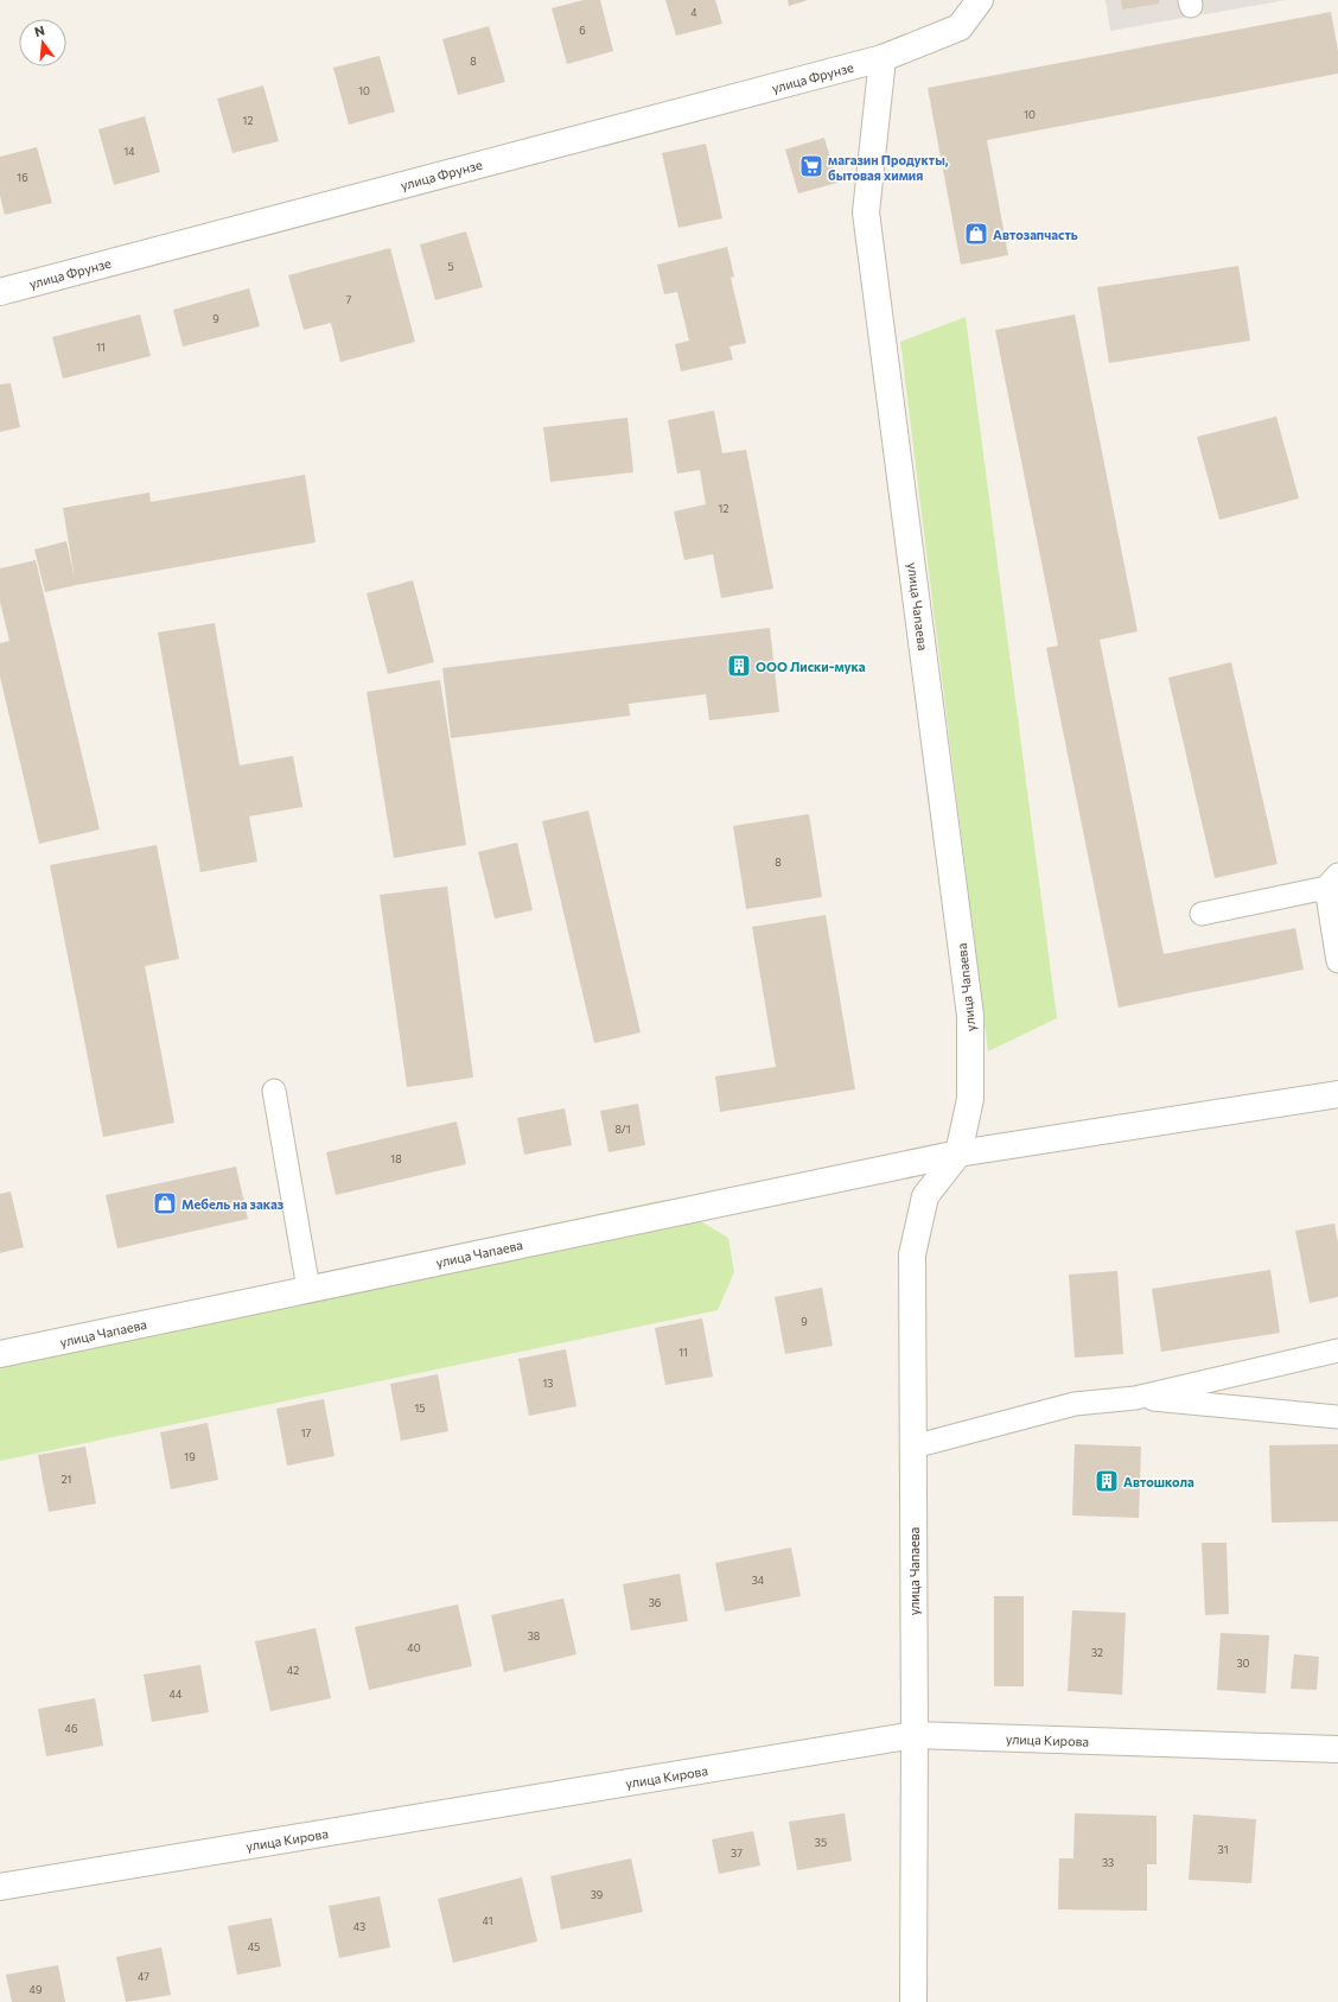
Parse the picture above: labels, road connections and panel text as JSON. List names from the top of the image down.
{
  "streets": {
    "street": ["улица Фрунзе", "улица Чапаева", "улица Кирова"]
  },
  "crossings": [
    ["улица Фрунзе", "улица Чапаева"],
    ["улица Чапаева", "улица Кирова"]
  ],
  "places": {
    "supermarket": ["магазин Продукты, бытовая химия"],
    "shop": ["Автозапчасть", "Мебель на заказ"],
    "building": ["ООО Лиски-мука", "Автошкола"]
  },
  "house_numbers": [
    "4",
    "6",
    "8",
    "10",
    "10",
    "12",
    "14",
    "16",
    "5",
    "7",
    "9",
    "11",
    "12",
    "8",
    "8/1",
    "18",
    "9",
    "11",
    "13",
    "15",
    "17",
    "19",
    "21",
    "34",
    "36",
    "38",
    "40",
    "32",
    "30",
    "42",
    "44",
    "46",
    "35",
    "31",
    "37",
    "33",
    "39",
    "41",
    "43",
    "45",
    "47",
    "49"
  ],
  "north": "top"
}
